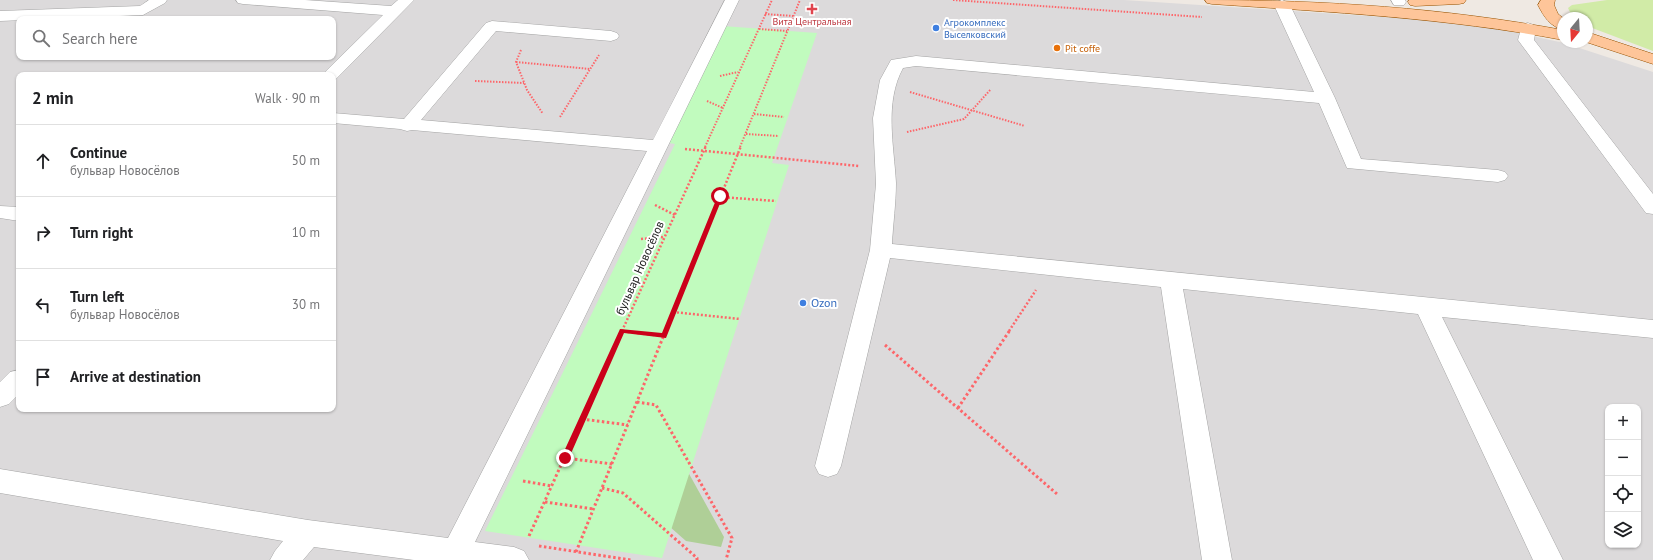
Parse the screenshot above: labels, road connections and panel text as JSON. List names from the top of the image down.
{
  "streets": {
    "path": ["бульвар Новосёлов"]
  },
  "places": {
    "health": ["Вита Центральная"],
    "other": ["Агрокомплекс Выселковский", "Pit coffe", "Ozon"]
  },
  "north": "bottom",
  "page": {
    "search": "Search here",
    "heading": ["2 min", "Walk · 90 m"],
    "list": [
      ["Continue", "бульвар Новосёлов", "50 m"],
      ["Turn right", "10 m"],
      ["Turn left", "бульвар Новосёлов", "30 m"],
      "Arrive at destination"
    ],
    "map_buttons": ["+", "−"]
  }
}
